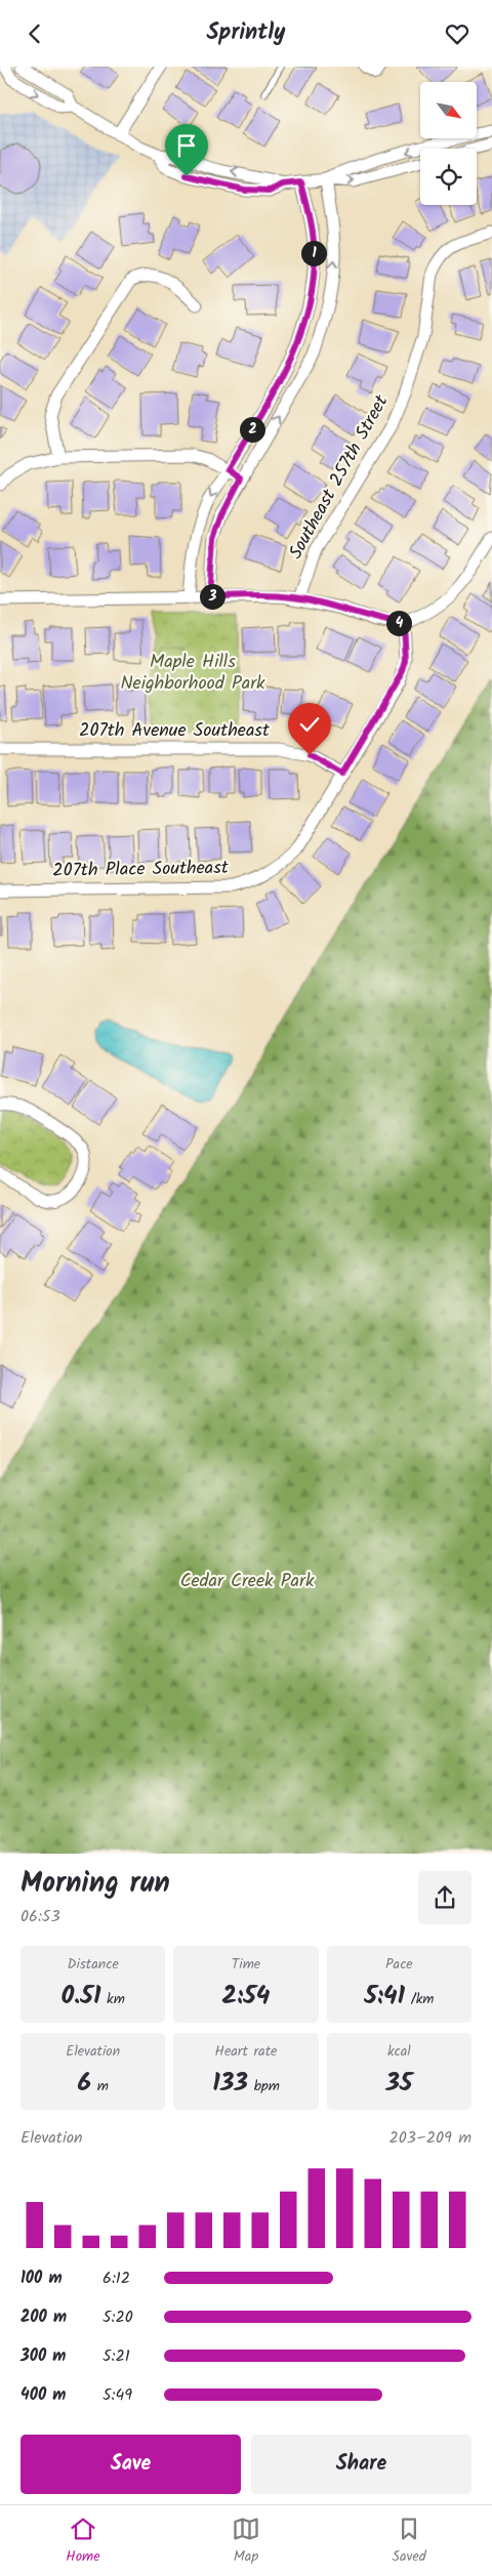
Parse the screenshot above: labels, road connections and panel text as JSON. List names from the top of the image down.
{
  "streets": {
    "street": ["Southeast 257th Street", "207th Avenue Southeast", "207th Place Southeast"]
  },
  "crossings": [
    ["207th Avenue Southeast", "207th Place Southeast"]
  ],
  "parks": ["Maple Hills Neighborhood Park", "Cedar Creek Park"],
  "north": "bottom right",
  "page": {
    "header": "Sprintly",
    "pins": [
      "1",
      "2",
      "3",
      "4"
    ],
    "heading": ["Morning run", "06:53"],
    "stats": [
      ["Distance", "0.51 km"],
      ["Time", "2:54"],
      ["Pace", "5:41 /km"],
      ["Elevation", "6 m"],
      ["Heart rate", "133 bpm"],
      ["kcal", "35"]
    ],
    "chart": ["Elevation", "203–209 m"],
    "list": [
      {
        "name": "100 m",
        "note": "6:12"
      },
      {
        "name": "200 m",
        "note": "5:20"
      },
      {
        "name": "300 m",
        "note": "5:21"
      },
      {
        "name": "400 m",
        "note": "5:49"
      }
    ],
    "buttons": ["Save", "Share"],
    "tabs": ["Home", "Map", "Saved"]
  }
}
